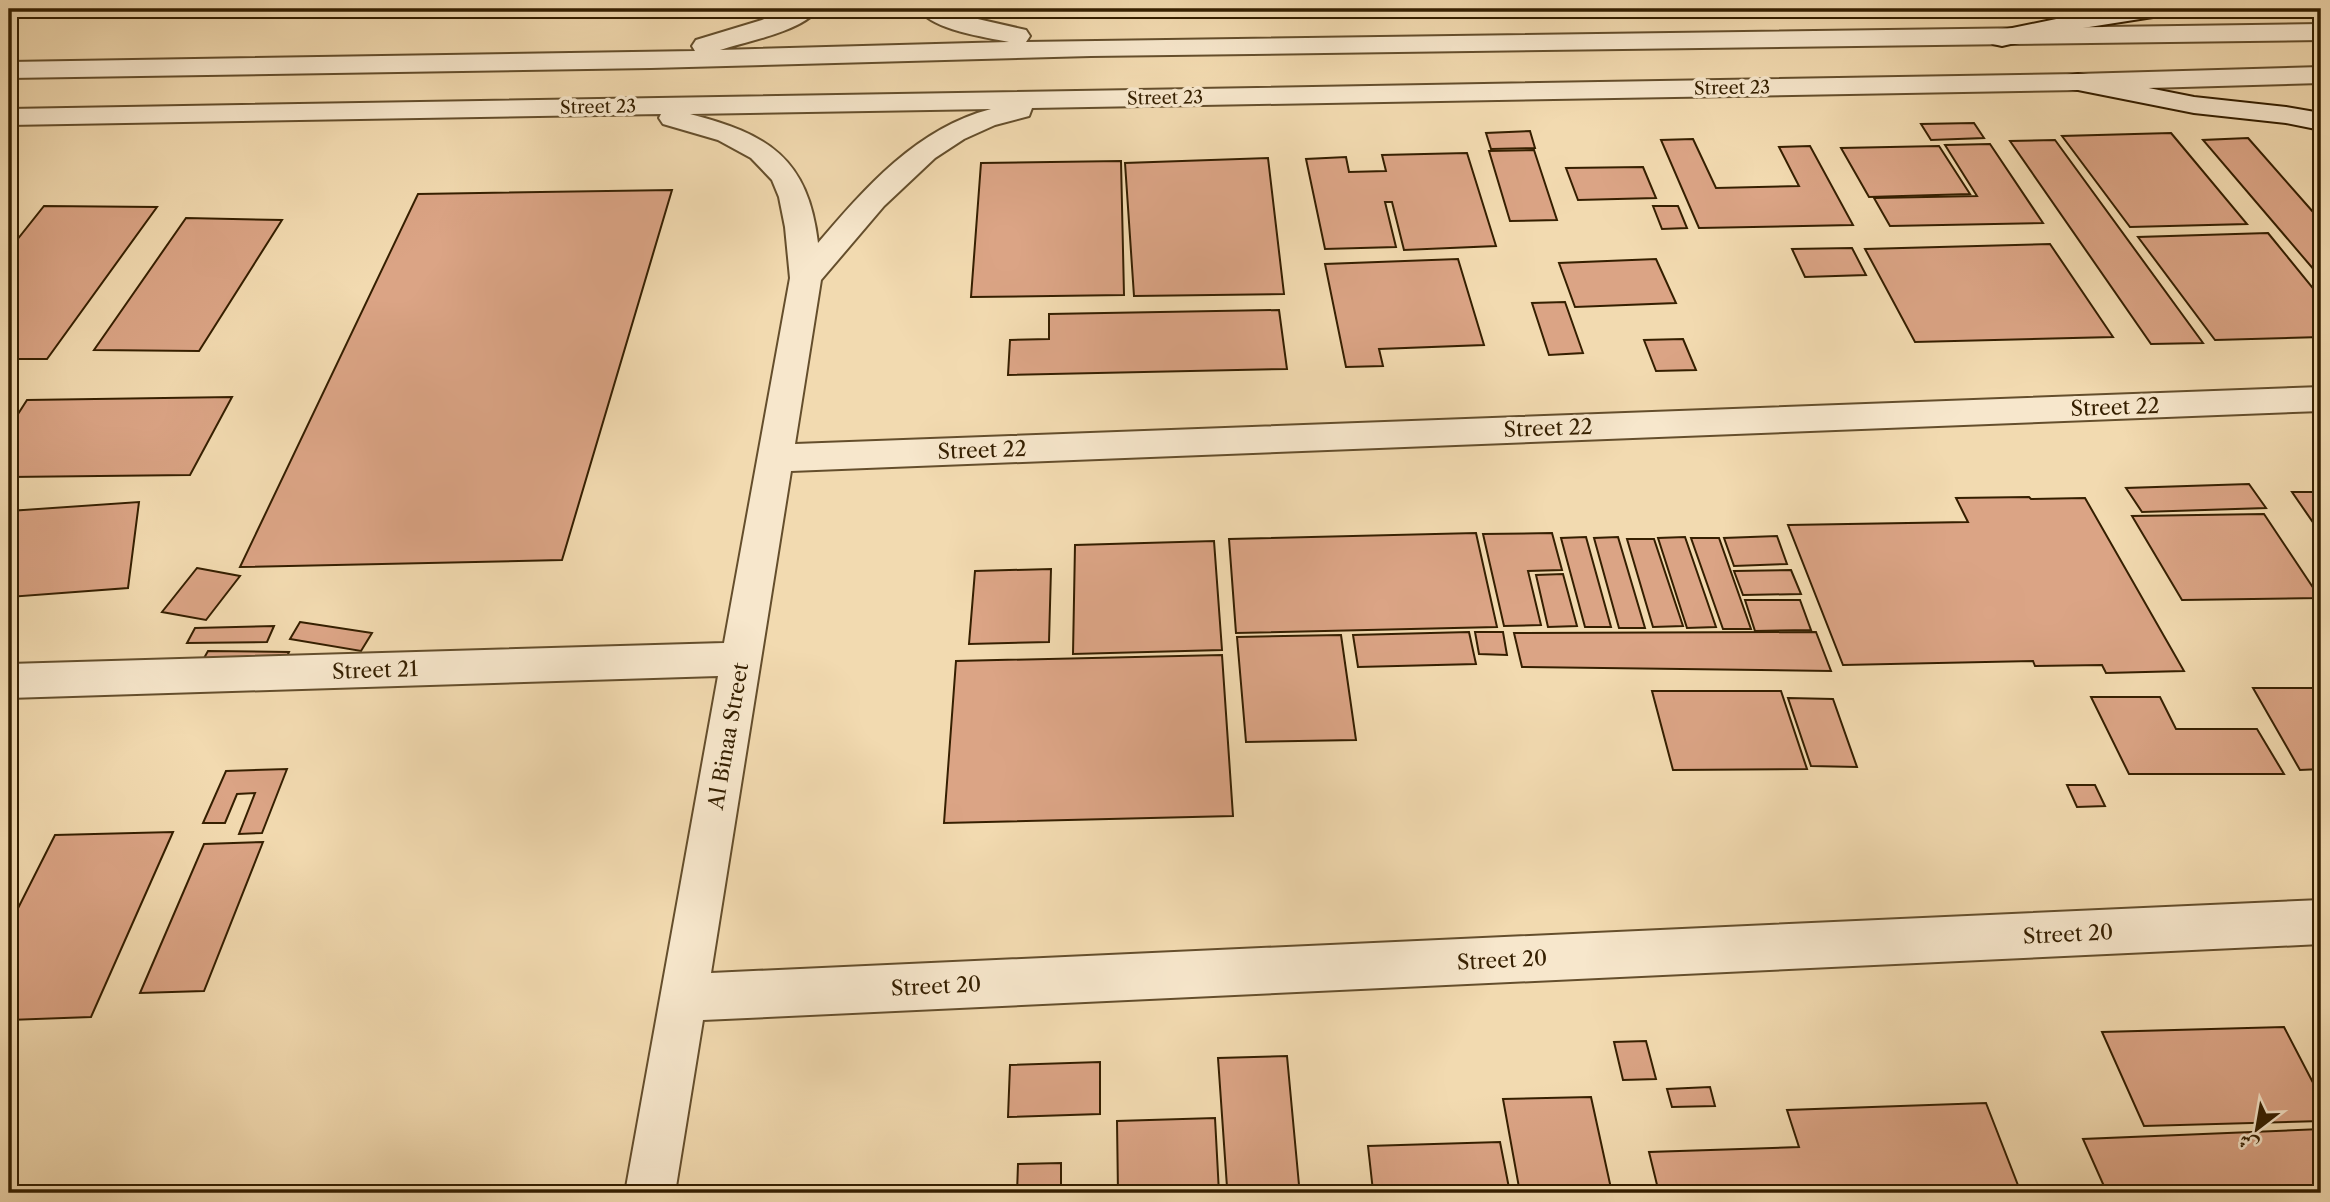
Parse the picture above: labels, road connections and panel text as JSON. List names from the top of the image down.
{
  "streets": {
    "street": [
      "Street 23",
      "Street 22",
      "Street 21",
      "Al Binaa Street",
      "Street 20"
    ]
  },
  "crossings": [
    ["Street 23", "Al Binaa Street"],
    ["Street 22", "Al Binaa Street"],
    ["Street 21", "Al Binaa Street"],
    ["Al Binaa Street", "Street 20"]
  ],
  "north": "bottom left"
}
